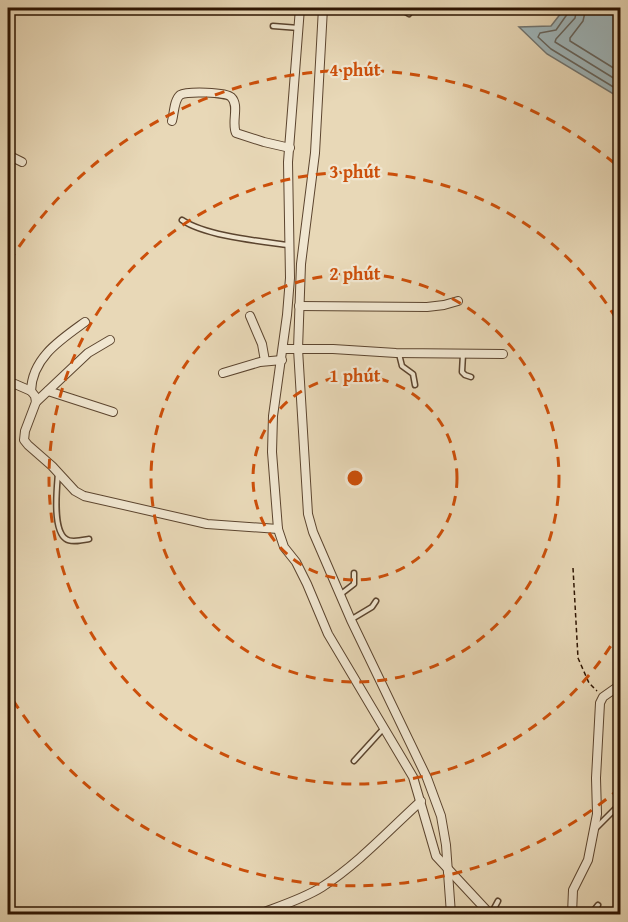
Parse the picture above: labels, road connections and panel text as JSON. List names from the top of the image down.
{
  "rings": [
    "4 phút",
    "3 phút",
    "2 phút",
    "1 phút"
  ]
}
